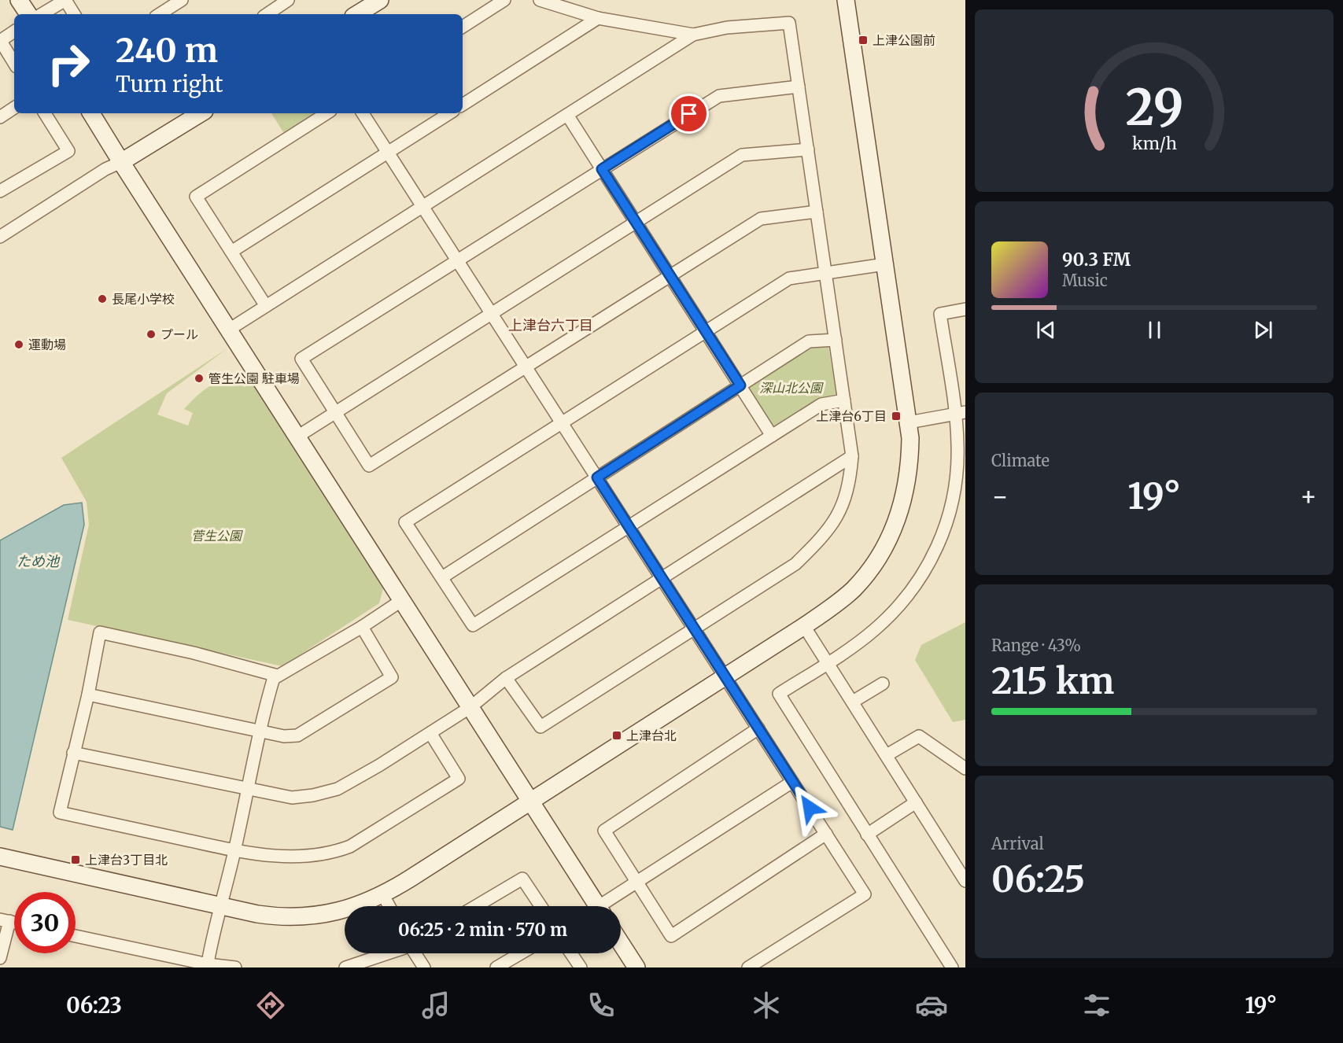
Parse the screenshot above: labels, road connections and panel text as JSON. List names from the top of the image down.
{
  "districts": ["上津台六丁目"],
  "water": ["ため池"],
  "parks": ["深山北公園", "菅生公園"],
  "places": {
    "transit": [
      "上津公園前",
      "上津台6丁目",
      "上津台北",
      "上津台3丁目北"
    ],
    "other": [
      "長尾小学校",
      "プール",
      "運動場",
      "管生公園 駐車場"
    ]
  },
  "page": {
    "turn": ["240 m", "Turn right"],
    "song": ["90.3 FM", "Music"],
    "tile": [
      "Climate",
      ["Range · 43%", "215 km"],
      ["Arrival", "06:25"]
    ],
    "heat": ["−", "19°", "+"],
    "limit": "30",
    "trip": "06:25 · 2 min · 570 m",
    "tabs": ["06:23", "19°"],
    "gauge": ["29", "km/h"]
  }
}
